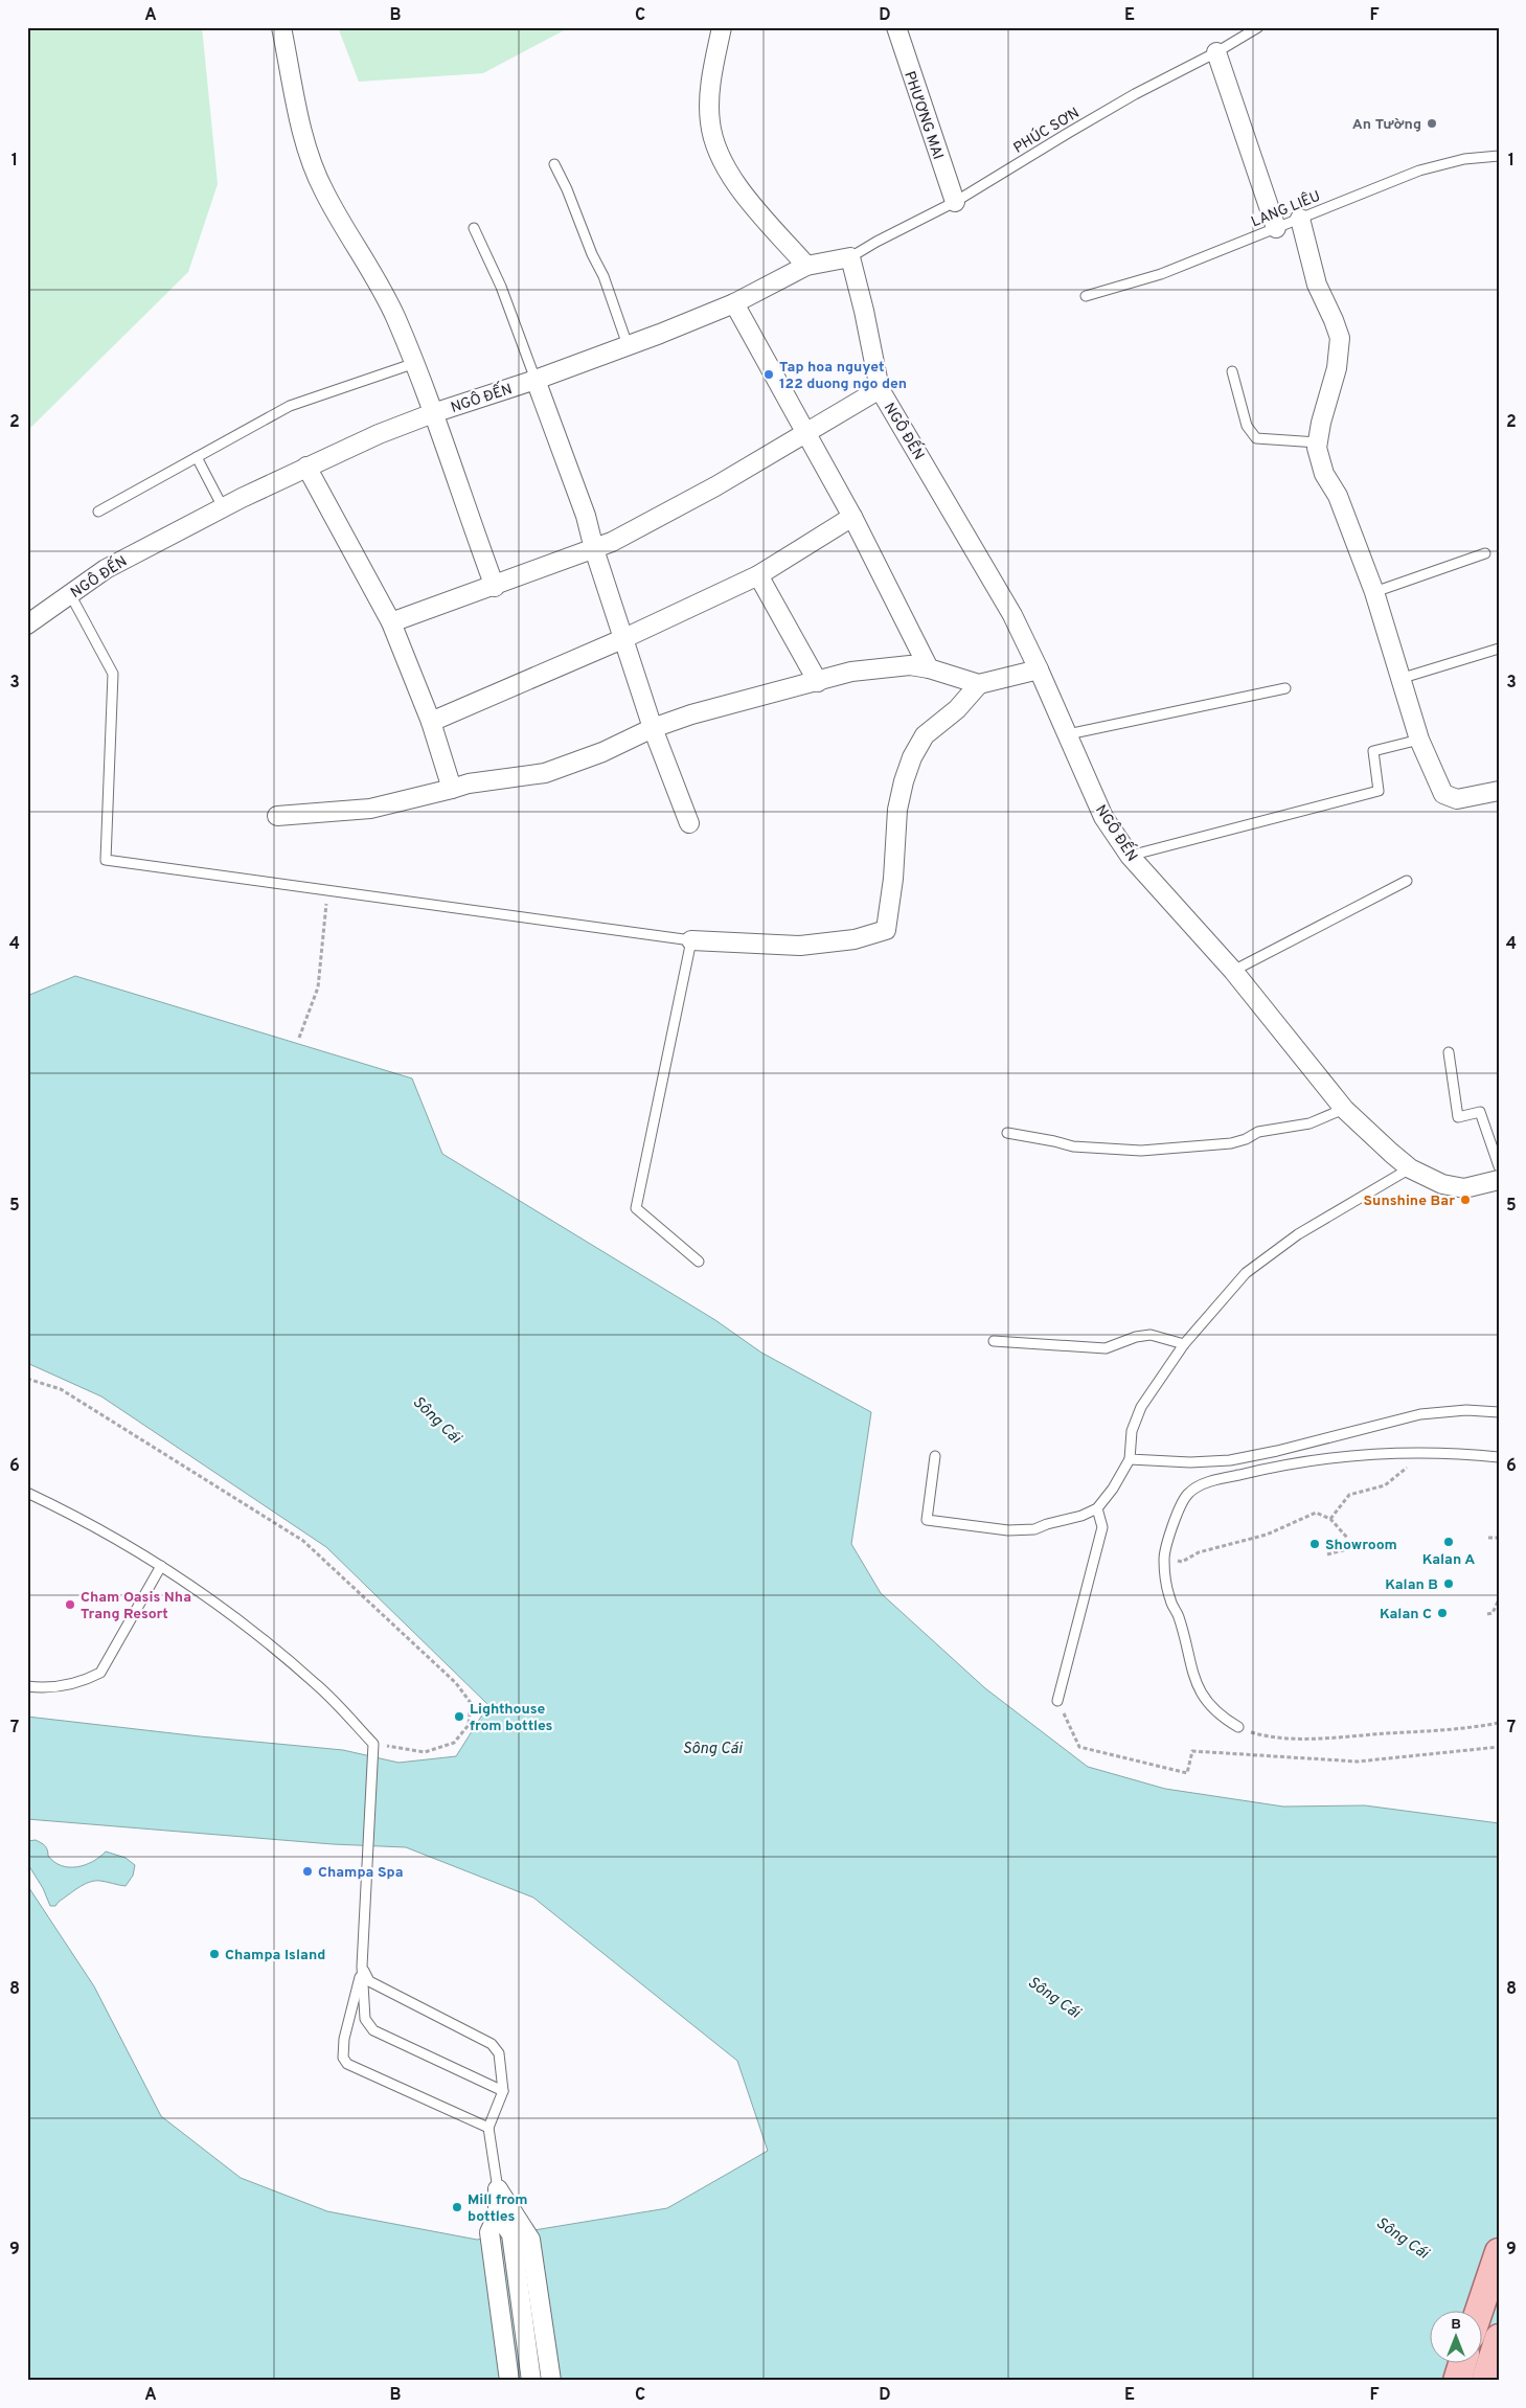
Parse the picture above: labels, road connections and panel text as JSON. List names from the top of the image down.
{
  "streets": {
    "street": ["PHƯƠNG MAI", "NGÔ ĐẾN"],
    "lane": ["PHÚC SƠN", "LANG LIÊU"]
  },
  "crossings": [
    ["PHƯƠNG MAI", "PHÚC SƠN"],
    ["PHÚC SƠN", "NGÔ ĐẾN"]
  ],
  "water": ["Sông Cái"],
  "places": [
    "An Tường",
    "Tap hoa nguyet 122 duong ngo den",
    "Sunshine Bar",
    "Kalan A",
    "Showroom",
    "Kalan B",
    "Cham Oasis Nha Trang Resort",
    "Kalan C",
    "Lighthouse from bottles",
    "Champa Spa",
    "Champa Island",
    "Mill from bottles"
  ],
  "north": "top",
  "grid": {
    "columns": [
      "A",
      "B",
      "C",
      "D",
      "E",
      "F"
    ],
    "rows": [
      "1",
      "2",
      "3",
      "4",
      "5",
      "6",
      "7",
      "8",
      "9"
    ]
  }
}
